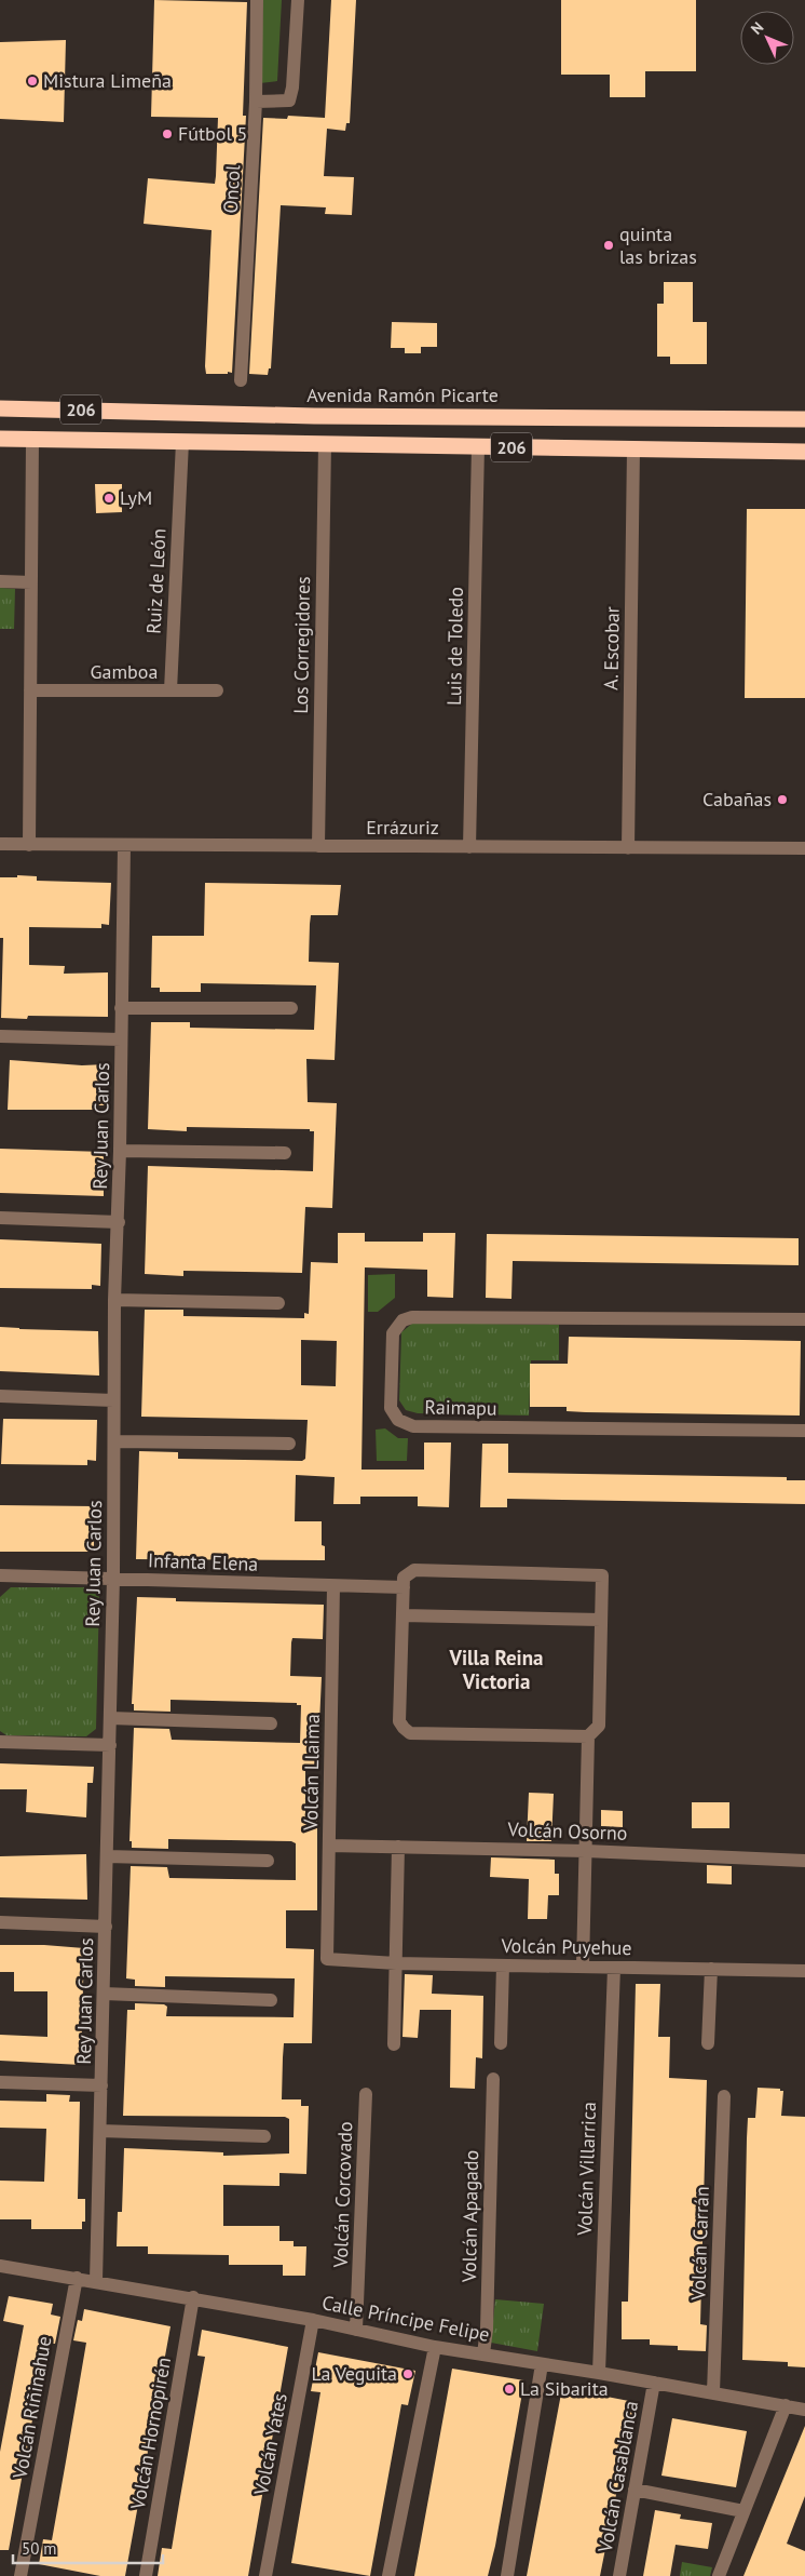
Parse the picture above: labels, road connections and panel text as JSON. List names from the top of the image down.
{
  "streets": {
    "highway": ["Avenida Ramón Picarte", "206"],
    "street": [
      "Oncol",
      "Ruiz de León",
      "Los Corregidores",
      "Luis de Toledo",
      "A. Escobar",
      "Gamboa",
      "Errázuriz",
      "Rey Juan Carlos",
      "Raimapu",
      "Infanta Elena",
      "Volcán Llaima",
      "Volcán Osorno",
      "Volcán Puyehue",
      "Volcán Villarrica",
      "Volcán Corcovado",
      "Volcán Apagado",
      "Volcán Carrán",
      "Calle Príncipe Felipe",
      "Volcán Riñinahue",
      "Volcán Hornopirén",
      "Volcán Yates",
      "Volcán Casablanca"
    ]
  },
  "crossings": [
    ["206", "Ruiz de León"],
    ["206", "Los Corregidores"],
    ["206", "Luis de Toledo"],
    ["206", "A. Escobar"],
    ["Ruiz de León", "Gamboa"],
    ["Los Corregidores", "Errázuriz"],
    ["Luis de Toledo", "Errázuriz"],
    ["A. Escobar", "Errázuriz"],
    ["Errázuriz", "Rey Juan Carlos"],
    ["Rey Juan Carlos", "Infanta Elena"],
    ["Rey Juan Carlos", "Calle Príncipe Felipe"],
    ["Infanta Elena", "Volcán Llaima"],
    ["Volcán Llaima", "Volcán Osorno"],
    ["Volcán Llaima", "Volcán Puyehue"],
    ["Volcán Puyehue", "Volcán Villarrica"],
    ["Volcán Villarrica", "Calle Príncipe Felipe"],
    ["Volcán Corcovado", "Calle Príncipe Felipe"],
    ["Volcán Apagado", "Calle Príncipe Felipe"],
    ["Volcán Carrán", "Calle Príncipe Felipe"],
    ["Calle Príncipe Felipe", "Volcán Riñinahue"],
    ["Calle Príncipe Felipe", "Volcán Hornopirén"],
    ["Calle Príncipe Felipe", "Volcán Yates"],
    ["Calle Príncipe Felipe", "Volcán Casablanca"]
  ],
  "districts": ["Villa Reina Victoria"],
  "places": [
    "Mistura Limeña",
    "Fútbol 5",
    "quinta las brizas",
    "LyM",
    "Cabañas",
    "La Veguita",
    "La Sibarita"
  ],
  "scale_bar": "50 m",
  "north": "top left"
}
